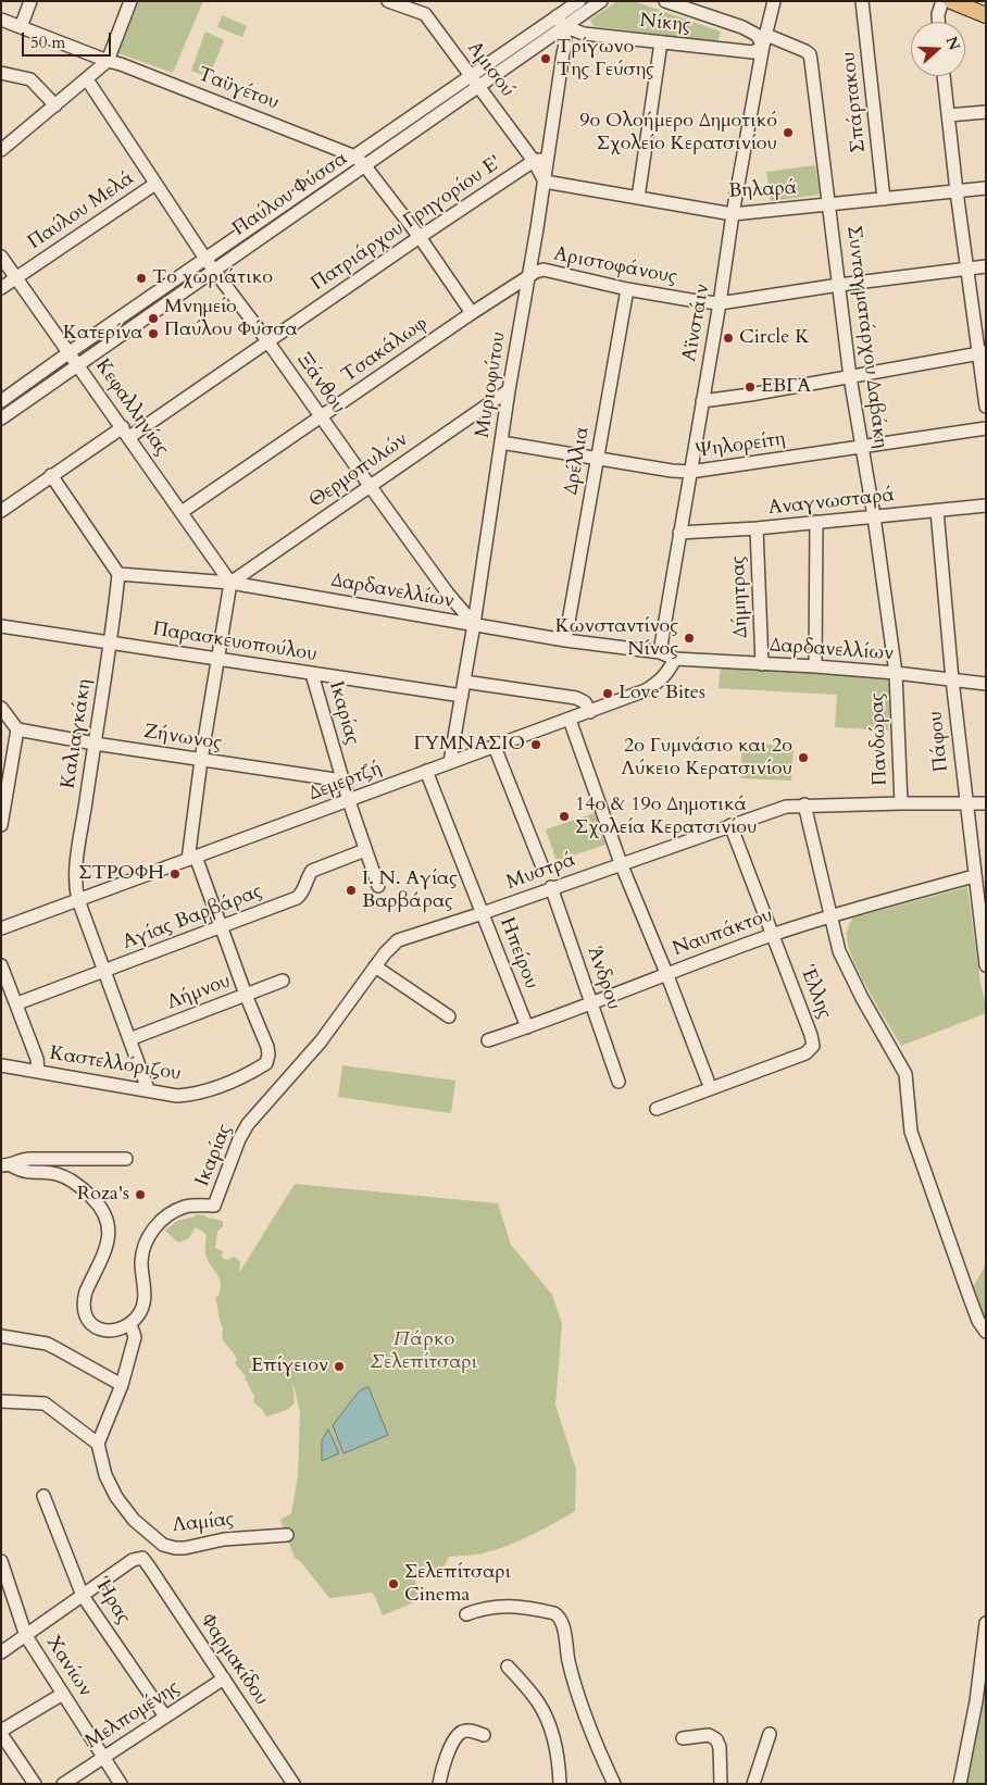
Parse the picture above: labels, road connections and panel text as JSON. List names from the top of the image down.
{
  "streets": {
    "street": [
      "Νίκης",
      "Αμισού",
      "Ταϋγέτου",
      "Σπάρτακου",
      "Βηλαρά",
      "Παύλου Φύσσα",
      "Παύλου Μελά",
      "Πατριάρχου Γρηγορίου Ε'",
      "Αριστοφάνους",
      "Αϊνστάιν",
      "Συνταγματάρχου Δαβάκη",
      "Τσακάλωφ",
      "Ξάνθου",
      "Μυριοφύτου",
      "Κεφαλληνίας",
      "Ψηλορείτη",
      "Δρέλλια",
      "Θερμοπυλών",
      "Αναγνωσταρά",
      "Δαρδανελλίων",
      "Δήμητρας",
      "Παρασκευοπούλου",
      "Ικαρίας",
      "Καλιαγκάκη",
      "Ζήνωνος",
      "Πανδώρας",
      "Πάφου",
      "Δεμερτζή",
      "Μυστρά",
      "Αγίας Βαρβάρας",
      "Ναυπάκτου",
      "Ηπείρου",
      "Άνδρου",
      "Λήμνου",
      "Έλλης",
      "Καστελλόριζου",
      "Λαμίας",
      "Ήρας",
      "Φαρμακίδου",
      "Χανίων",
      "Μελπομένης"
    ]
  },
  "crossings": [
    ["Νίκης", "Παύλου Φύσσα"],
    ["Νίκης", "Αϊνστάιν"],
    ["Νίκης", "Συνταγματάρχου Δαβάκη"],
    ["Νίκης", "Μυριοφύτου"],
    ["Αμισού", "Βηλαρά"],
    ["Αμισού", "Παύλου Φύσσα"],
    ["Αμισού", "Πατριάρχου Γρηγορίου Ε'"],
    ["Αμισού", "Μυριοφύτου"],
    ["Ταϋγέτου", "Παύλου Φύσσα"],
    ["Ταϋγέτου", "Πατριάρχου Γρηγορίου Ε'"],
    ["Ταϋγέτου", "Τσακάλωφ"],
    ["Σπάρτακου", "Βηλαρά"],
    ["Βηλαρά", "Αϊνστάιν"],
    ["Βηλαρά", "Συνταγματάρχου Δαβάκη"],
    ["Βηλαρά", "Μυριοφύτου"],
    ["Παύλου Φύσσα", "Ξάνθου"],
    ["Παύλου Φύσσα", "Μυριοφύτου"],
    ["Παύλου Φύσσα", "Κεφαλληνίας"],
    ["Παύλου Μελά", "Ξάνθου"],
    ["Παύλου Μελά", "Κεφαλληνίας"],
    ["Πατριάρχου Γρηγορίου Ε'", "Ξάνθου"],
    ["Πατριάρχου Γρηγορίου Ε'", "Μυριοφύτου"],
    ["Πατριάρχου Γρηγορίου Ε'", "Κεφαλληνίας"],
    ["Αριστοφάνους", "Αϊνστάιν"],
    ["Αριστοφάνους", "Συνταγματάρχου Δαβάκη"],
    ["Αριστοφάνους", "Τσακάλωφ"],
    ["Αριστοφάνους", "Μυριοφύτου"],
    ["Αριστοφάνους", "Δρέλλια"],
    ["Αϊνστάιν", "Συνταγματάρχου Δαβάκη"],
    ["Αϊνστάιν", "Ψηλορείτη"],
    ["Αϊνστάιν", "Αναγνωσταρά"],
    ["Αϊνστάιν", "Δαρδανελλίων"],
    ["Συνταγματάρχου Δαβάκη", "Ψηλορείτη"],
    ["Συνταγματάρχου Δαβάκη", "Αναγνωσταρά"],
    ["Συνταγματάρχου Δαβάκη", "Δαρδανελλίων"],
    ["Συνταγματάρχου Δαβάκη", "Πανδώρας"],
    ["Τσακάλωφ", "Ξάνθου"],
    ["Τσακάλωφ", "Μυριοφύτου"],
    ["Τσακάλωφ", "Κεφαλληνίας"],
    ["Ξάνθου", "Μυριοφύτου"],
    ["Ξάνθου", "Θερμοπυλών"],
    ["Ξάνθου", "Δαρδανελλίων"],
    ["Μυριοφύτου", "Ψηλορείτη"],
    ["Μυριοφύτου", "Θερμοπυλών"],
    ["Μυριοφύτου", "Δαρδανελλίων"],
    ["Μυριοφύτου", "Παρασκευοπούλου"],
    ["Μυριοφύτου", "Δεμερτζή"],
    ["Κεφαλληνίας", "Θερμοπυλών"],
    ["Κεφαλληνίας", "Δαρδανελλίων"],
    ["Ψηλορείτη", "Δρέλλια"],
    ["Δρέλλια", "Δαρδανελλίων"],
    ["Θερμοπυλών", "Δαρδανελλίων"],
    ["Αναγνωσταρά", "Δήμητρας"],
    ["Αναγνωσταρά", "Πάφου"],
    ["Δαρδανελλίων", "Δήμητρας"],
    ["Δαρδανελλίων", "Καλιαγκάκη"],
    ["Δαρδανελλίων", "Πανδώρας"],
    ["Δαρδανελλίων", "Πάφου"],
    ["Δαρδανελλίων", "Δεμερτζή"],
    ["Παρασκευοπούλου", "Ικαρίας"],
    ["Παρασκευοπούλου", "Καλιαγκάκη"],
    ["Ικαρίας", "Ζήνωνος"],
    ["Ικαρίας", "Δεμερτζή"],
    ["Ικαρίας", "Μυστρά"],
    ["Ικαρίας", "Αγίας Βαρβάρας"],
    ["Καλιαγκάκη", "Ζήνωνος"],
    ["Καλιαγκάκη", "Δεμερτζή"],
    ["Καλιαγκάκη", "Αγίας Βαρβάρας"],
    ["Καλιαγκάκη", "Λήμνου"],
    ["Καλιαγκάκη", "Καστελλόριζου"],
    ["Πανδώρας", "Μυστρά"],
    ["Πάφου", "Μυστρά"],
    ["Πάφου", "Ναυπάκτου"],
    ["Δεμερτζή", "Ηπείρου"],
    ["Μυστρά", "Ηπείρου"],
    ["Μυστρά", "Άνδρου"],
    ["Μυστρά", "Έλλης"],
    ["Ναυπάκτου", "Ηπείρου"],
    ["Ναυπάκτου", "Άνδρου"],
    ["Ναυπάκτου", "Έλλης"],
    ["Λήμνου", "Καστελλόριζου"],
    ["Ήρας", "Φαρμακίδου"],
    ["Ήρας", "Μελπομένης"],
    ["Φαρμακίδου", "Μελπομένης"],
    ["Χανίων", "Μελπομένης"]
  ],
  "parks": ["Πάρκο Σελεπίτσαρι"],
  "places": [
    "Τρίγωνο Της Γεύσης",
    "9ο Ολοήμερο Δημοτικό Σχολείο Κερατσινίου",
    "Το χωριάτικο",
    "Μνημείο Παύλου Φύσσα",
    "Κατερίνα",
    "Circle K",
    "ΕΒΓΑ",
    "Κωνσταντίνος Νίνος",
    "Love Bites",
    "ΓΥΜΝΑΣΙΟ",
    "2ο Γυμνάσιο και 2ο Λύκειο Κερατσινίου",
    "14ο & 19ο Δημοτικά Σχολεία Κερατσινίου",
    "ΣΤΡΟΦΗ",
    "Ι. Ν. Αγίας Βαρβάρας",
    "Roza's",
    "Επίγειον",
    "Σελεπίτσαρι Cinema"
  ],
  "scale_bar": "50 m",
  "north": "right"
}
